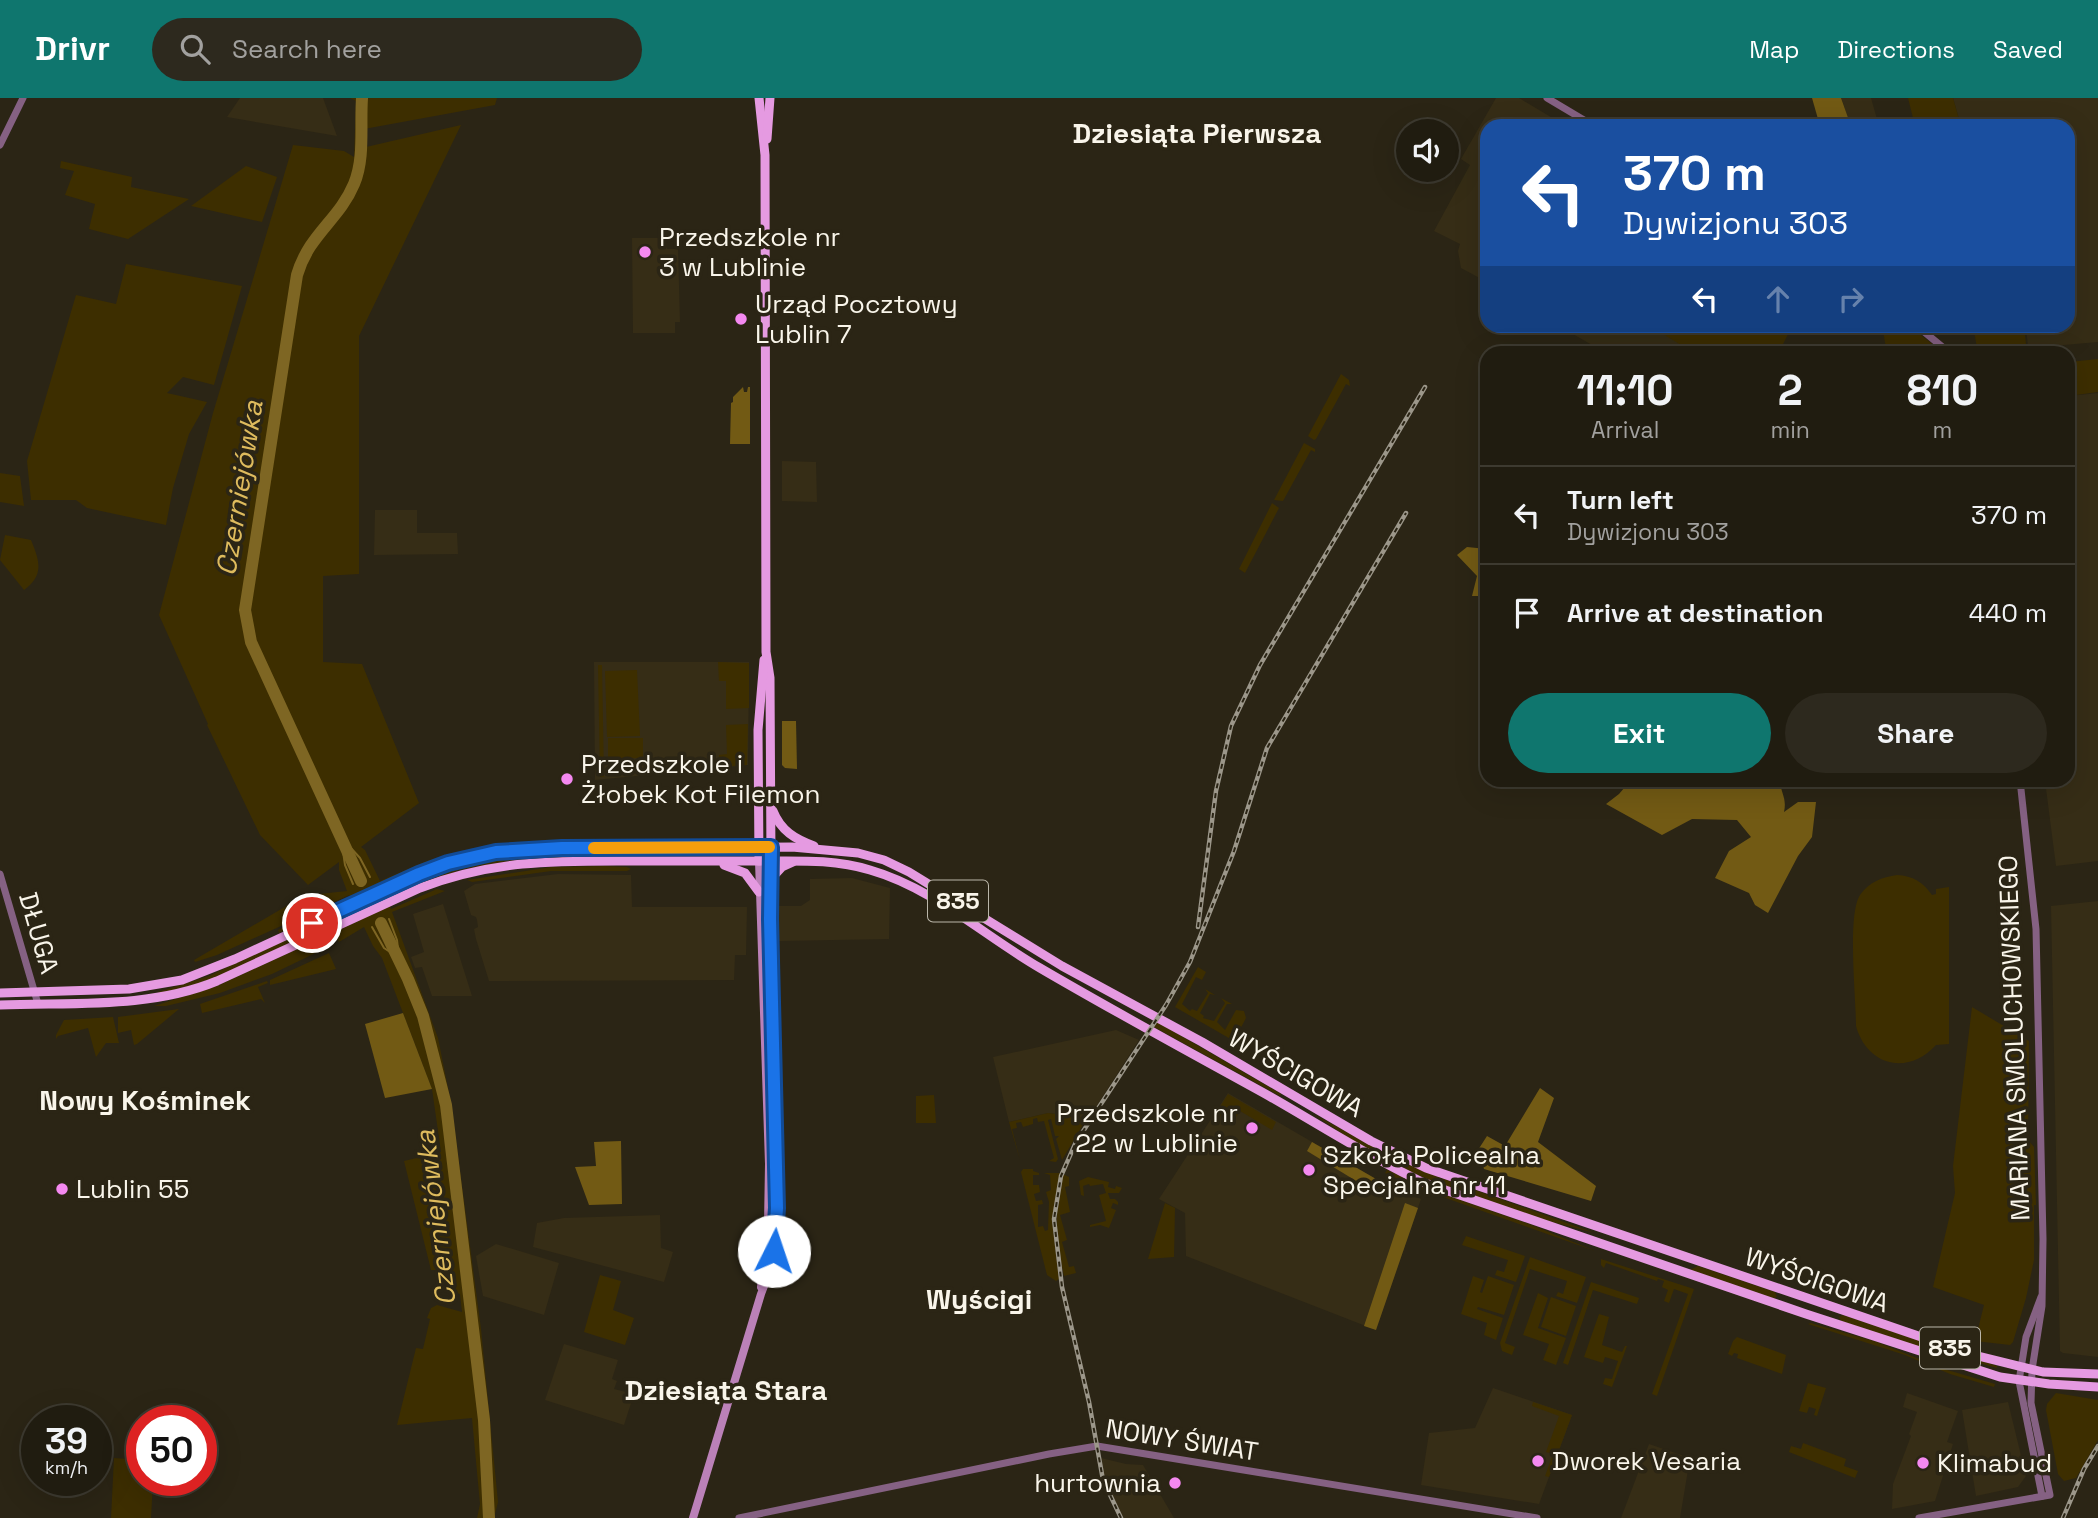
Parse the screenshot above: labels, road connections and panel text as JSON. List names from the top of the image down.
{
  "streets": {
    "main road": ["835", "WYŚCIGOWA"],
    "street": ["DŁUGA", "MARIANA SMOLUCHOWSKIEGO", "NOWY ŚWIAT"]
  },
  "crossings": [
    ["835", "MARIANA SMOLUCHOWSKIEGO"],
    ["835", "WYŚCIGOWA"],
    ["DŁUGA", "WYŚCIGOWA"],
    ["MARIANA SMOLUCHOWSKIEGO", "WYŚCIGOWA"]
  ],
  "districts": [
    "Dziesiąta Pierwsza",
    "Nowy Kośminek",
    "Wyścigi",
    "Dziesiąta Stara"
  ],
  "water": ["Czerniejówka"],
  "places": [
    "Przedszkole nr 3 w Lublinie",
    "Urząd Pocztowy Lublin 7",
    "Przedszkole i Żłobek Kot Filemon",
    "Przedszkole nr 22 w Lublinie",
    "Szkoła Policealna Specjalna nr 11",
    "Lublin 55",
    "Dworek Vesaria",
    "Klimabud",
    "hurtownia"
  ],
  "page": {
    "header": "Drivr",
    "search": "Search here",
    "nav": ["Map", "Directions", "Saved"],
    "turn": ["370 m", "Dywizjonu 303"],
    "eta": [
      "11:10",
      "Arrival",
      "2",
      "min",
      "810",
      "m"
    ],
    "list": [
      {
        "name": "Turn left",
        "note": "Dywizjonu 303",
        "value": "370 m"
      },
      {
        "name": "Arrive at destination",
        "value": "440 m"
      }
    ],
    "buttons": ["Exit", "Share"],
    "speed": "39 km/h",
    "limit": "50"
  }
}
